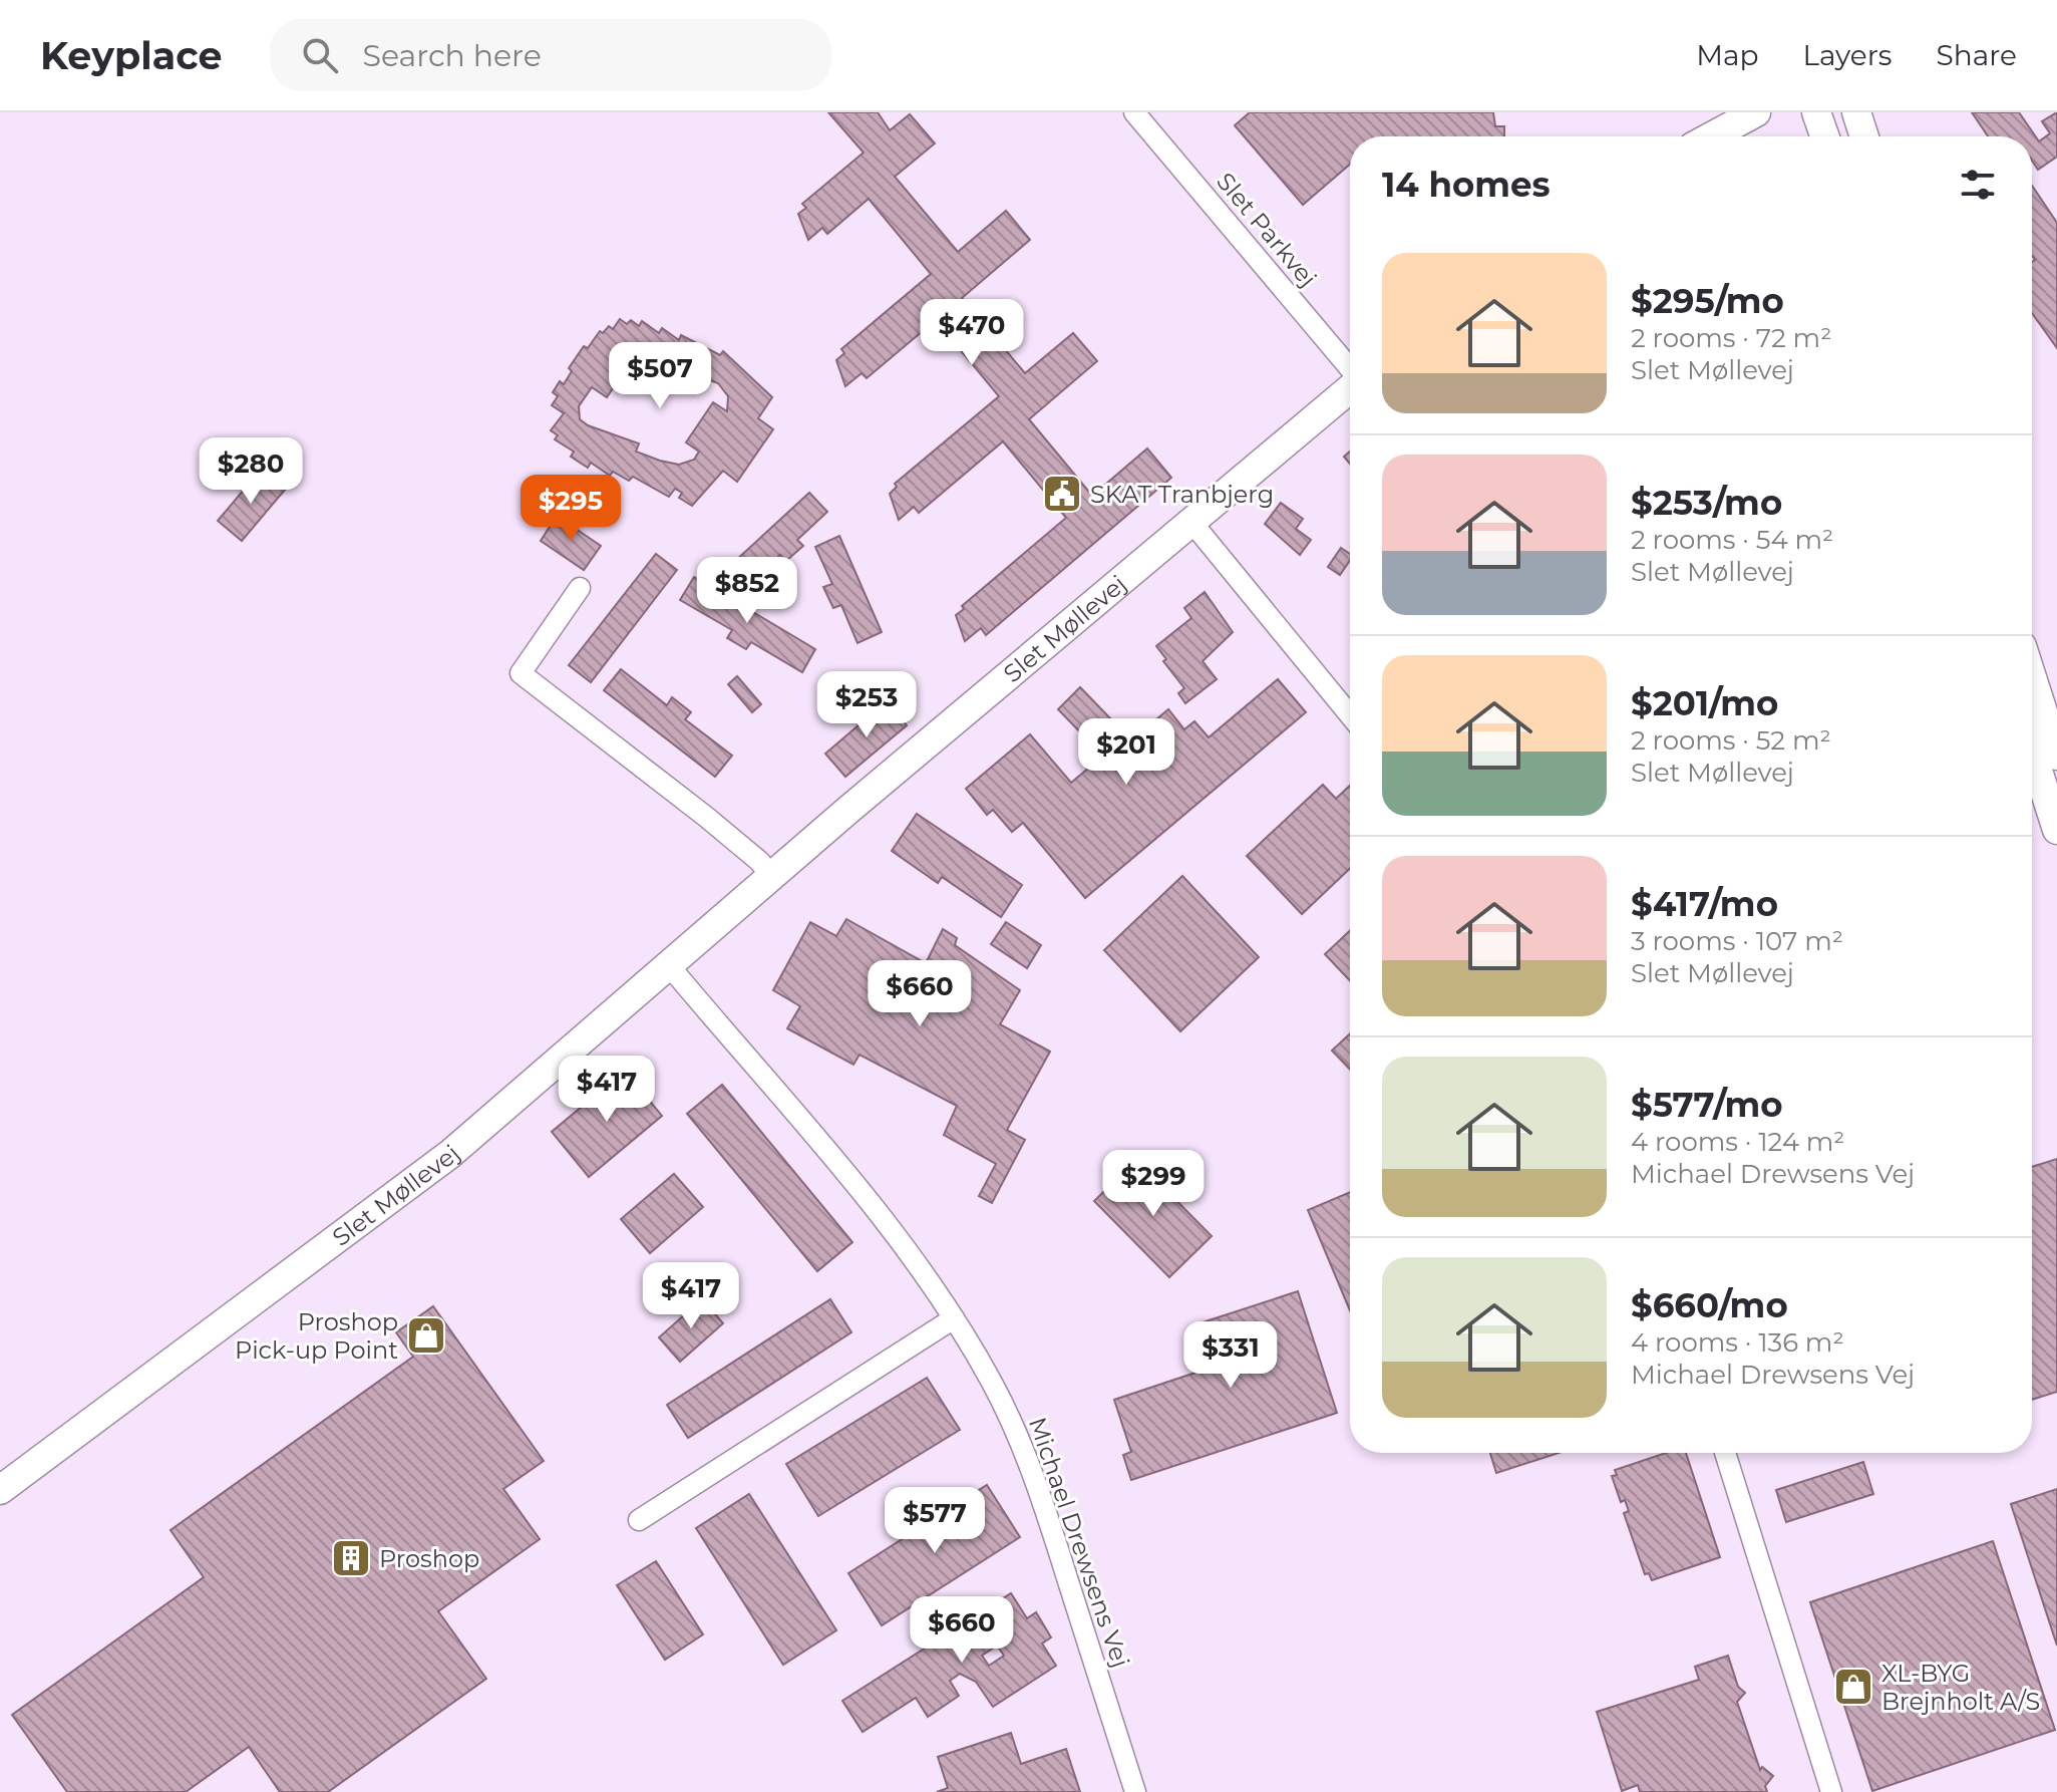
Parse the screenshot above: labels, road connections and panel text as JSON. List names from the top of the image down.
{
  "streets": {
    "street": ["Slet Parkvej", "Slet Møllevej", "Michael Drewsens Vej"]
  },
  "crossings": [
    ["Slet Møllevej", "Michael Drewsens Vej"]
  ],
  "places": {
    "public building": ["SKAT Tranbjerg"],
    "shop": ["Proshop Pick-up Point", "XL-BYG Brejnholt A/S"],
    "building": ["Proshop"]
  },
  "page": {
    "header": "Keyplace",
    "search": "Search here",
    "nav": ["Map", "Layers", "Share"],
    "heading": "14 homes",
    "list": [
      {
        "name": "$295/mo",
        "note": "2 rooms · 72 m² · Slet Møllevej"
      },
      {
        "name": "$253/mo",
        "note": "2 rooms · 54 m² · Slet Møllevej"
      },
      {
        "name": "$201/mo",
        "note": "2 rooms · 52 m² · Slet Møllevej"
      },
      {
        "name": "$417/mo",
        "note": "3 rooms · 107 m² · Slet Møllevej"
      },
      {
        "name": "$577/mo",
        "note": "4 rooms · 124 m² · Michael Drewsens Vej"
      },
      {
        "name": "$660/mo",
        "note": "4 rooms · 136 m² · Michael Drewsens Vej"
      }
    ],
    "price": [
      "$470",
      "$507",
      "$280",
      "$295",
      "$852",
      "$253",
      "$201",
      "$660",
      "$417",
      "$299",
      "$417",
      "$331",
      "$577",
      "$660"
    ]
  }
}
